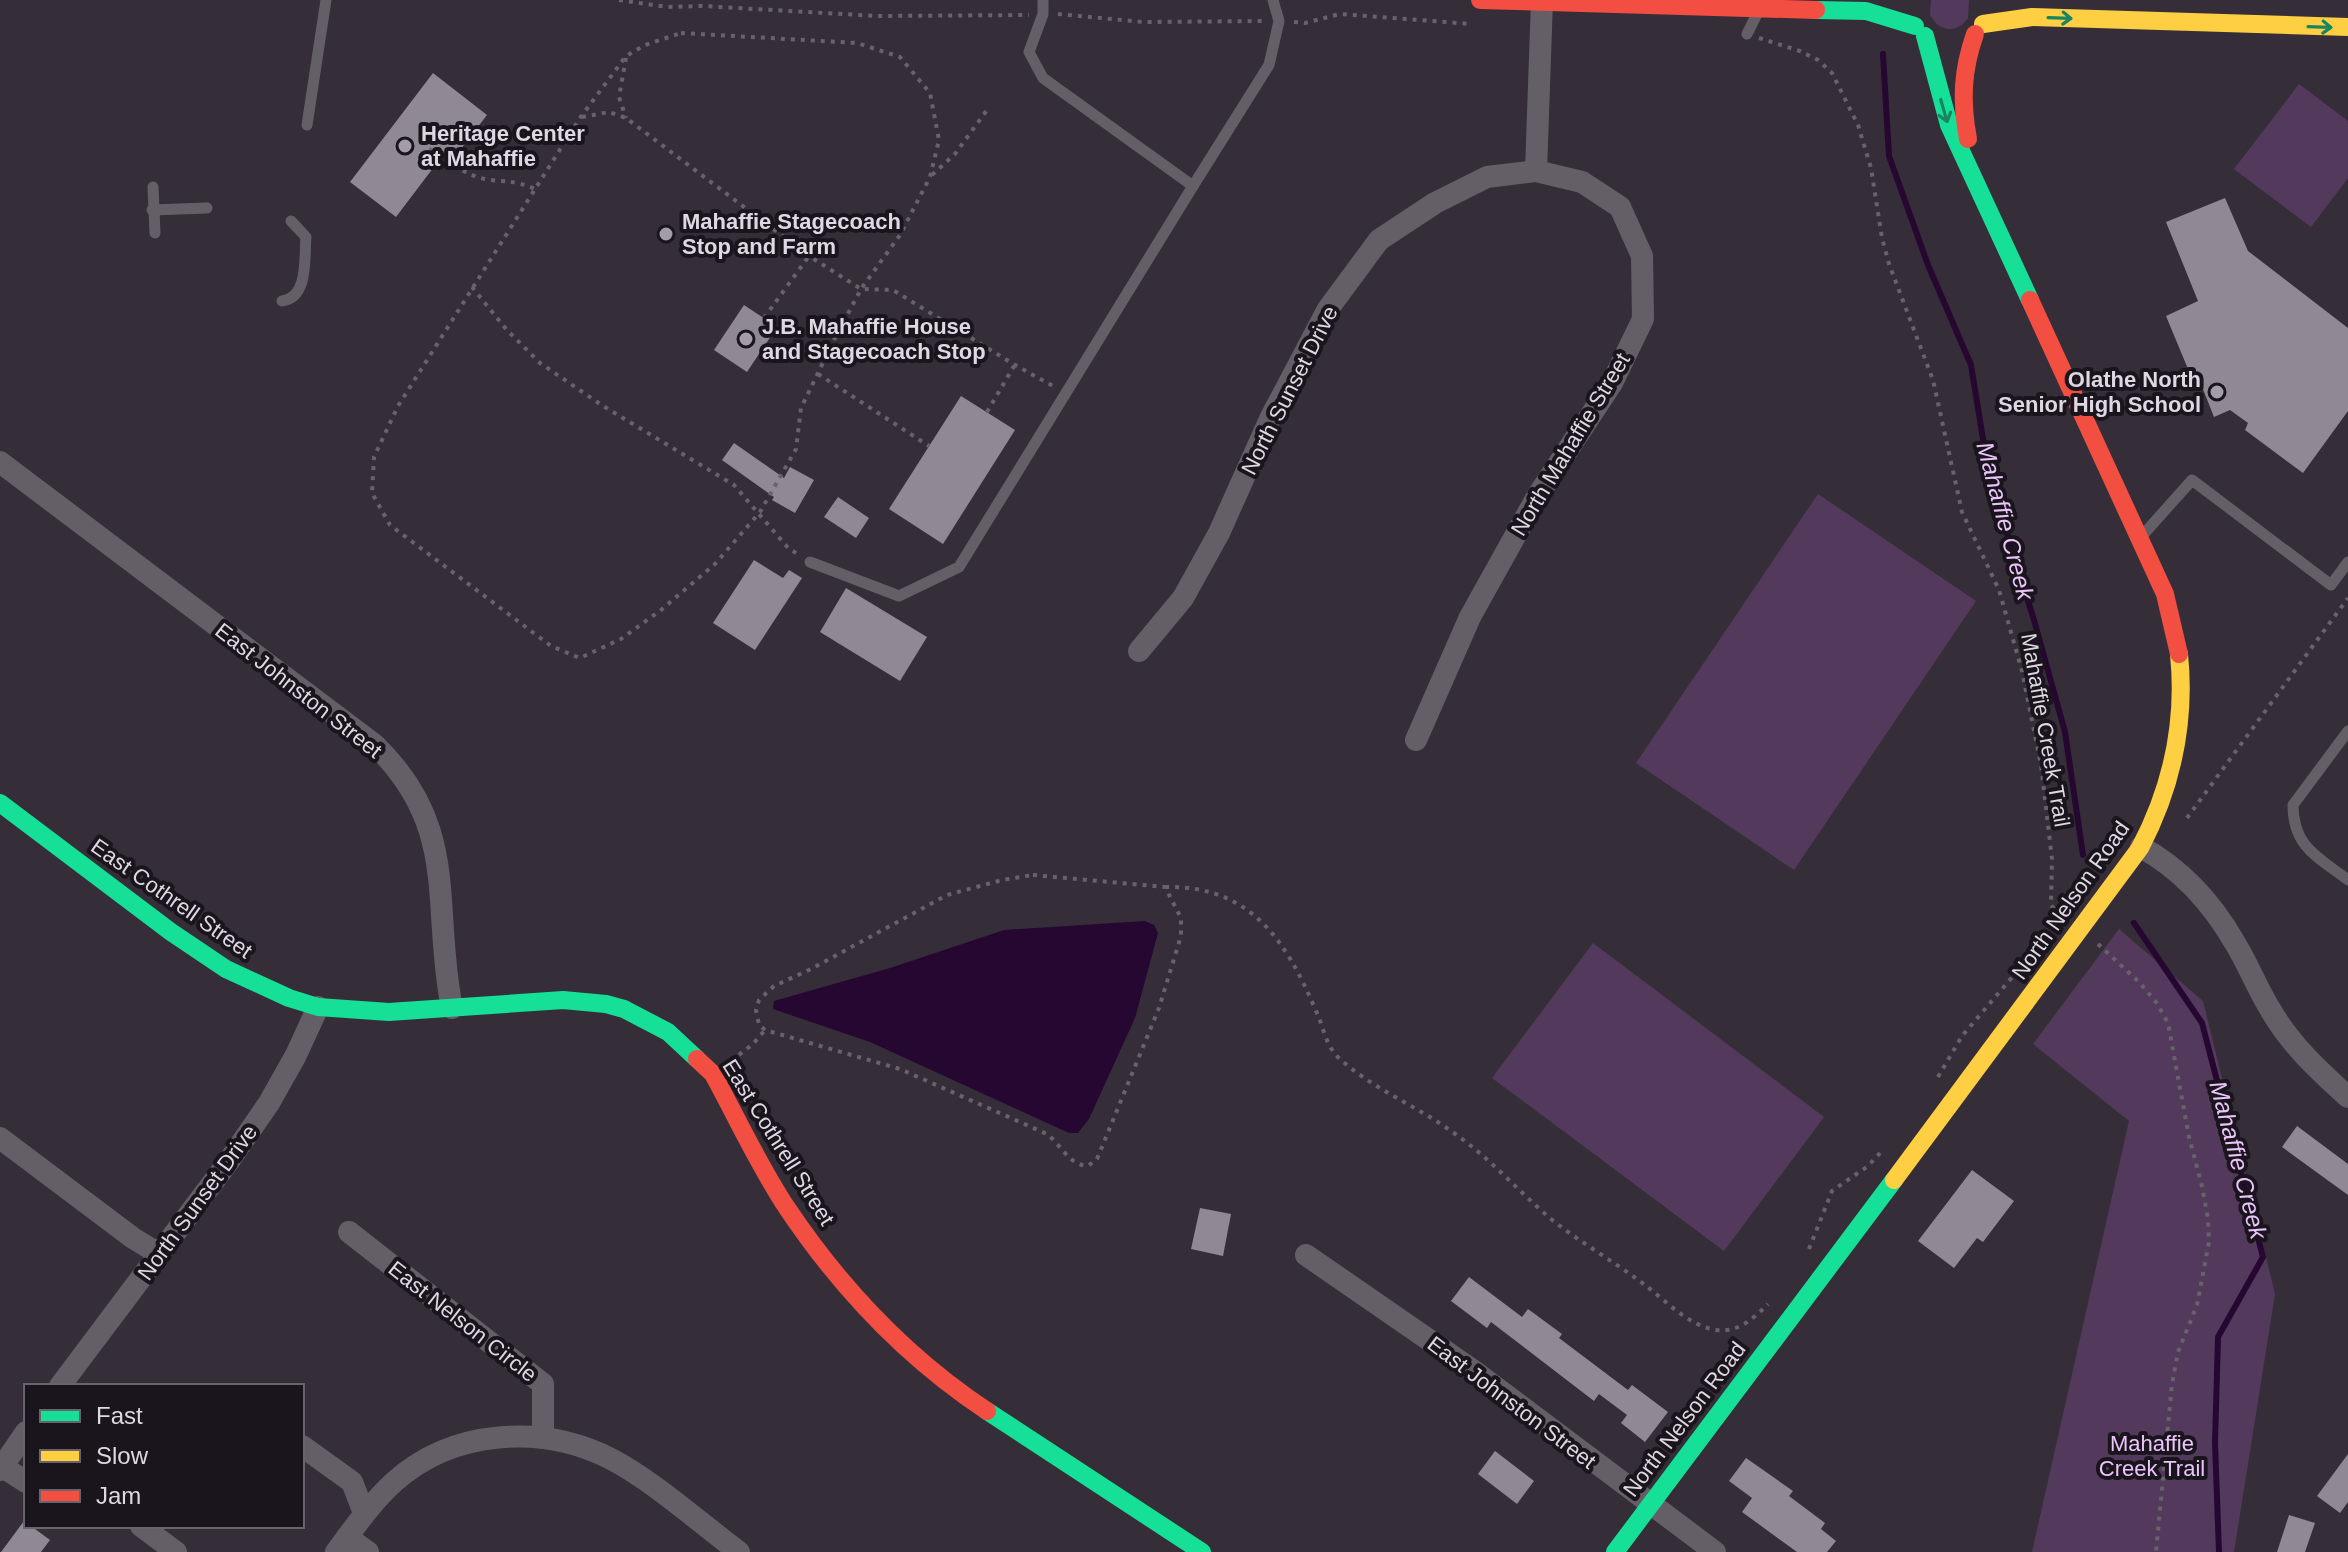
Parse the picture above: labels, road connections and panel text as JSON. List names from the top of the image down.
{
  "streets": {
    "street": [
      "North Sunset Drive",
      "North Mahaffie Street",
      "East Johnston Street",
      "East Cothrell Street",
      "North Nelson Road",
      "East Nelson Circle"
    ],
    "path": ["Mahaffie Creek Trail"]
  },
  "crossings": [
    ["North Sunset Drive", "North Mahaffie Street"],
    ["North Sunset Drive", "East Cothrell Street"],
    ["East Johnston Street", "East Cothrell Street"],
    ["East Johnston Street", "North Nelson Road"],
    ["Mahaffie Creek Trail", "North Nelson Road"]
  ],
  "water": ["Mahaffie Creek"],
  "parks": ["Mahaffie Creek Trail"],
  "places": [
    "Heritage Center at Mahaffie",
    "Mahaffie Stagecoach Stop and Farm",
    "J.B. Mahaffie House and Stagecoach Stop",
    "Olathe North Senior High School"
  ],
  "legend": ["Fast", "Slow", "Jam"]
}
